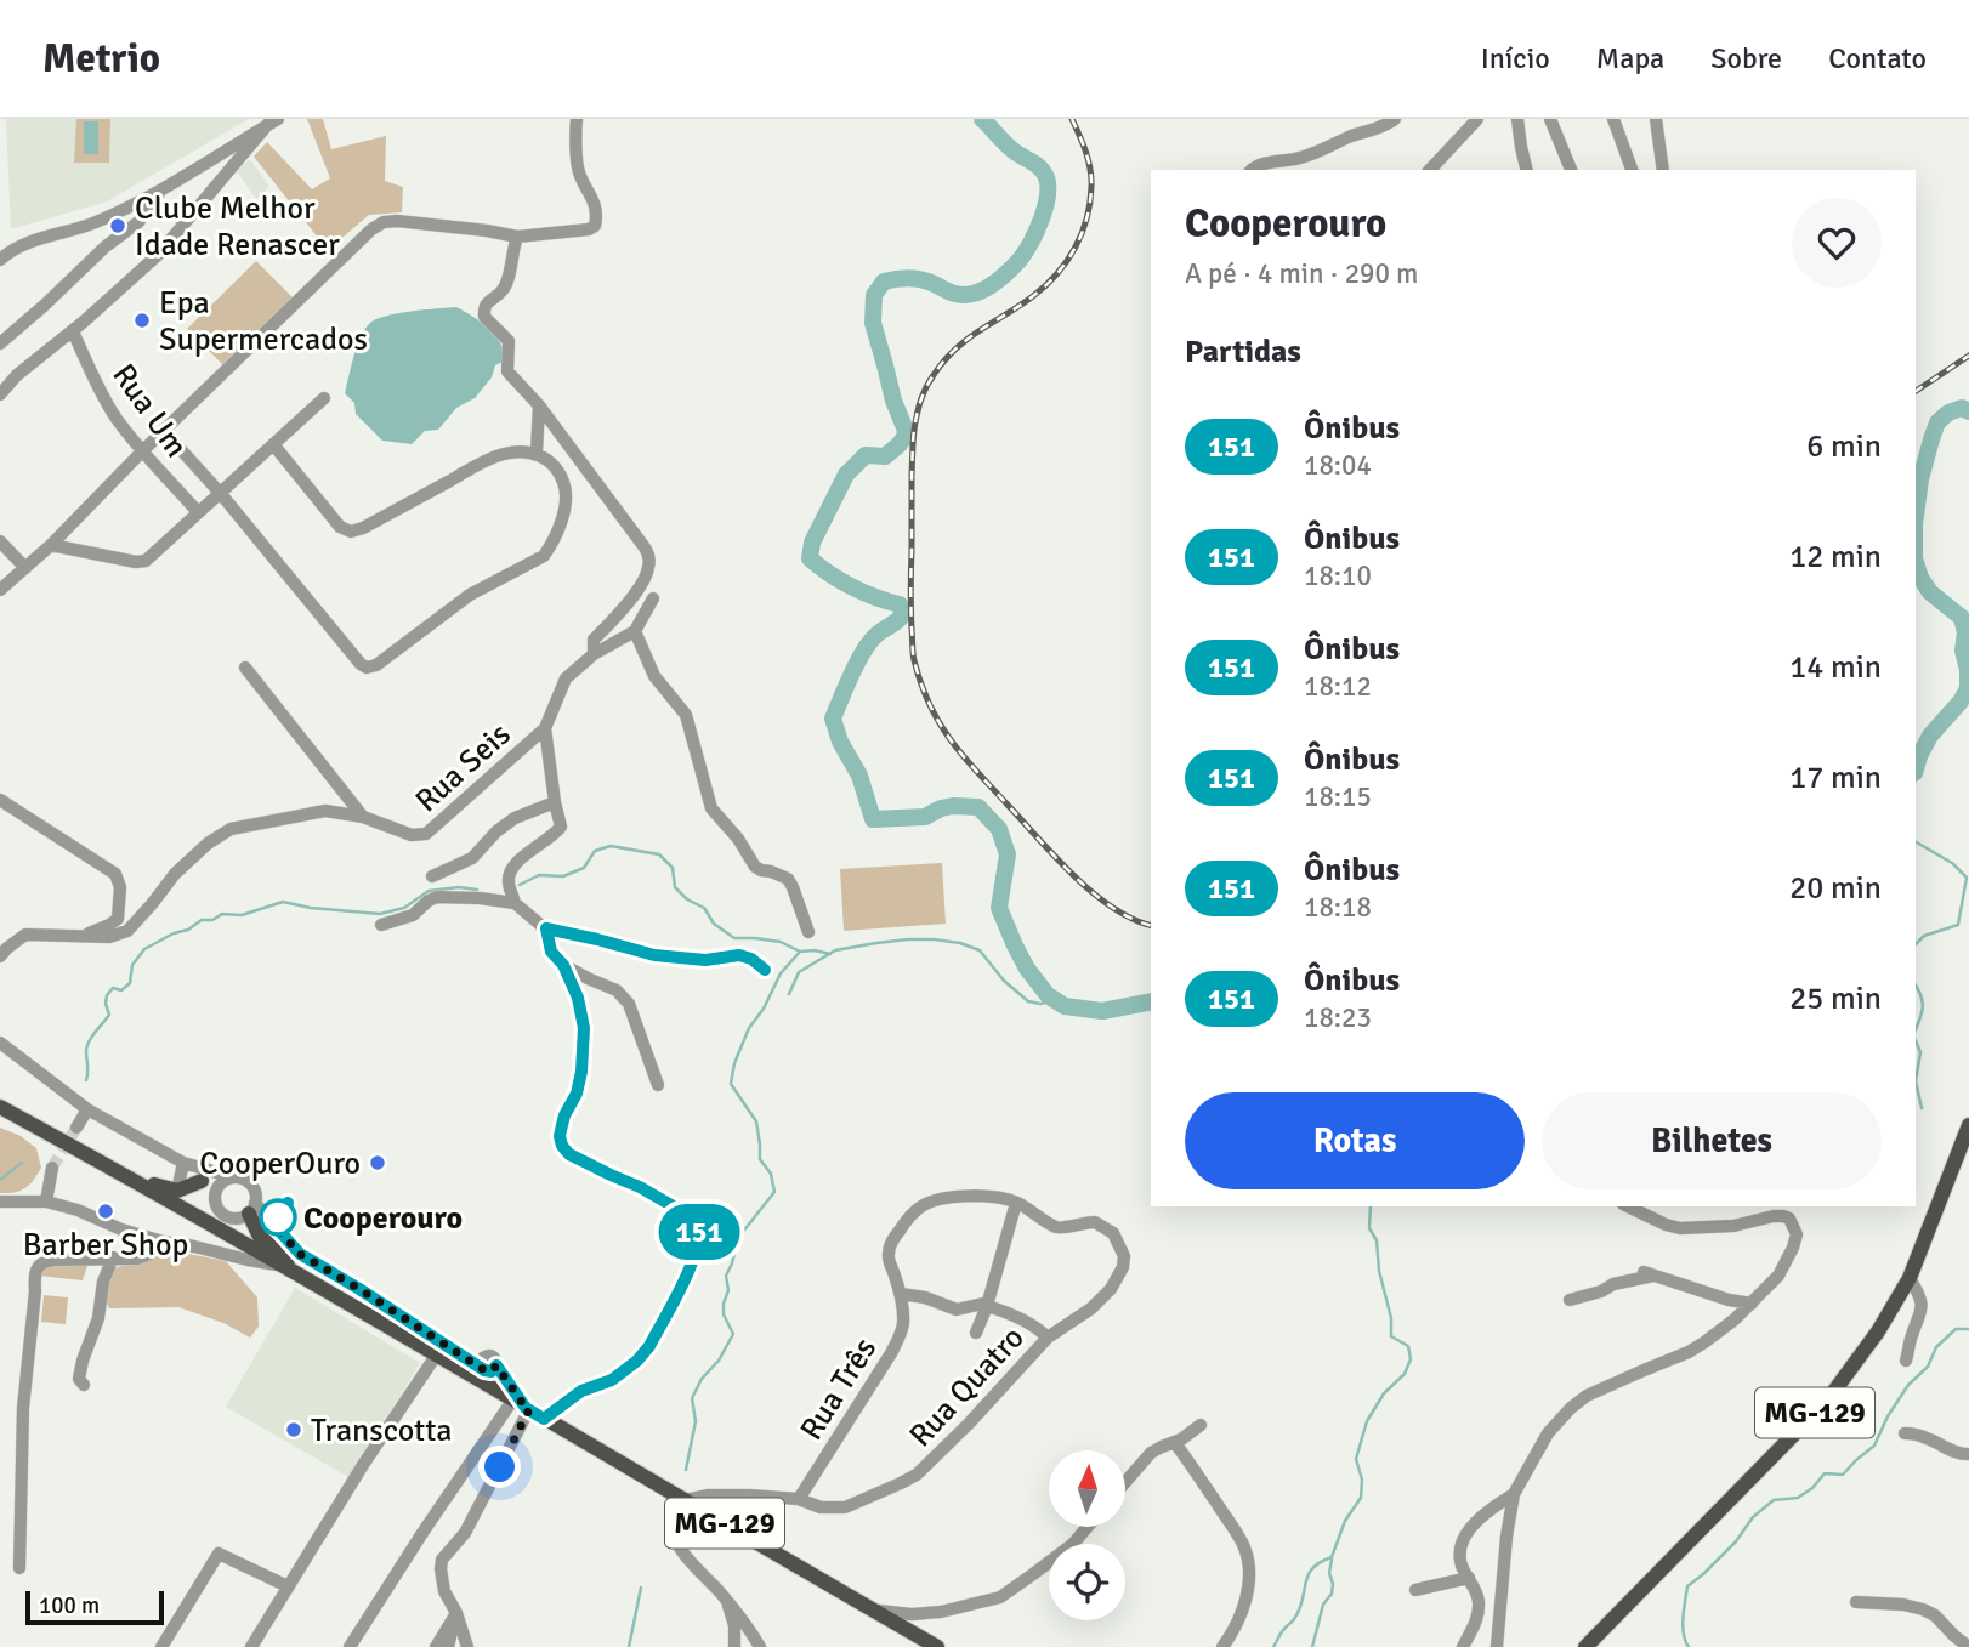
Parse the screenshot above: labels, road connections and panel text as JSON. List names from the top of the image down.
{
  "streets": {
    "main road": ["MG-129"],
    "street": [
      "Rua Um",
      "Rua Seis",
      "Rua Quatro",
      "Rua Três"
    ]
  },
  "crossings": [
    ["Rua Quatro", "Rua Três"],
    ["Rua Quatro", "MG-129"]
  ],
  "places": [
    "Clube Melhor Idade Renascer",
    "Epa Supermercados",
    "CooperOuro",
    "Barber Shop",
    "Cooperouro",
    "Transcotta"
  ],
  "lines": ["bus line 151"],
  "scale_bar": "100 m",
  "north": "top",
  "page": {
    "header": "Metrio",
    "nav": [
      "Início",
      "Mapa",
      "Sobre",
      "Contato"
    ],
    "on_map": "151",
    "heading": [
      ["Cooperouro", "A pé · 4 min · 290 m"],
      "Partidas"
    ],
    "list": [
      {
        "mark": "151",
        "name": "Ônibus",
        "note": "18:04",
        "value": "6 min"
      },
      {
        "mark": "151",
        "name": "Ônibus",
        "note": "18:10",
        "value": "12 min"
      },
      {
        "mark": "151",
        "name": "Ônibus",
        "note": "18:12",
        "value": "14 min"
      },
      {
        "mark": "151",
        "name": "Ônibus",
        "note": "18:15",
        "value": "17 min"
      },
      {
        "mark": "151",
        "name": "Ônibus",
        "note": "18:18",
        "value": "20 min"
      },
      {
        "mark": "151",
        "name": "Ônibus",
        "note": "18:23",
        "value": "25 min"
      }
    ],
    "buttons": ["Rotas", "Bilhetes"],
    "scale": "100 m"
  }
}
